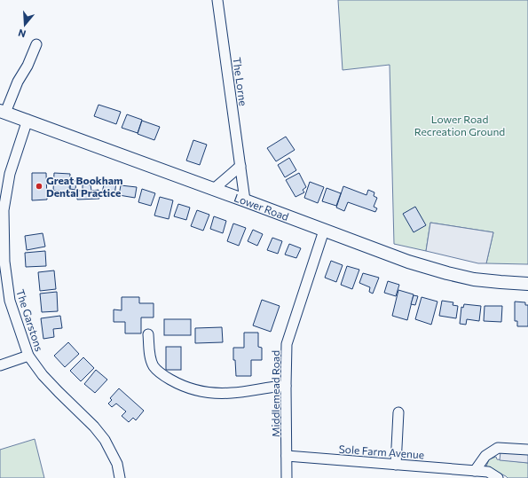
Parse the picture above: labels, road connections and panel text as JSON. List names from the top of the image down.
{
  "streets": {
    "street": [
      "The Lorne",
      "Lower Road",
      "The Garstons",
      "Middlemead Road",
      "Sole Farm Avenue"
    ]
  },
  "crossings": [
    ["The Lorne", "Lower Road"],
    ["Lower Road", "The Garstons"],
    ["Lower Road", "Middlemead Road"],
    ["Middlemead Road", "Sole Farm Avenue"]
  ],
  "parks": ["Lower Road Recreation Ground"],
  "places": ["Great Bookham Dental Practice"],
  "north": "bottom"
}
